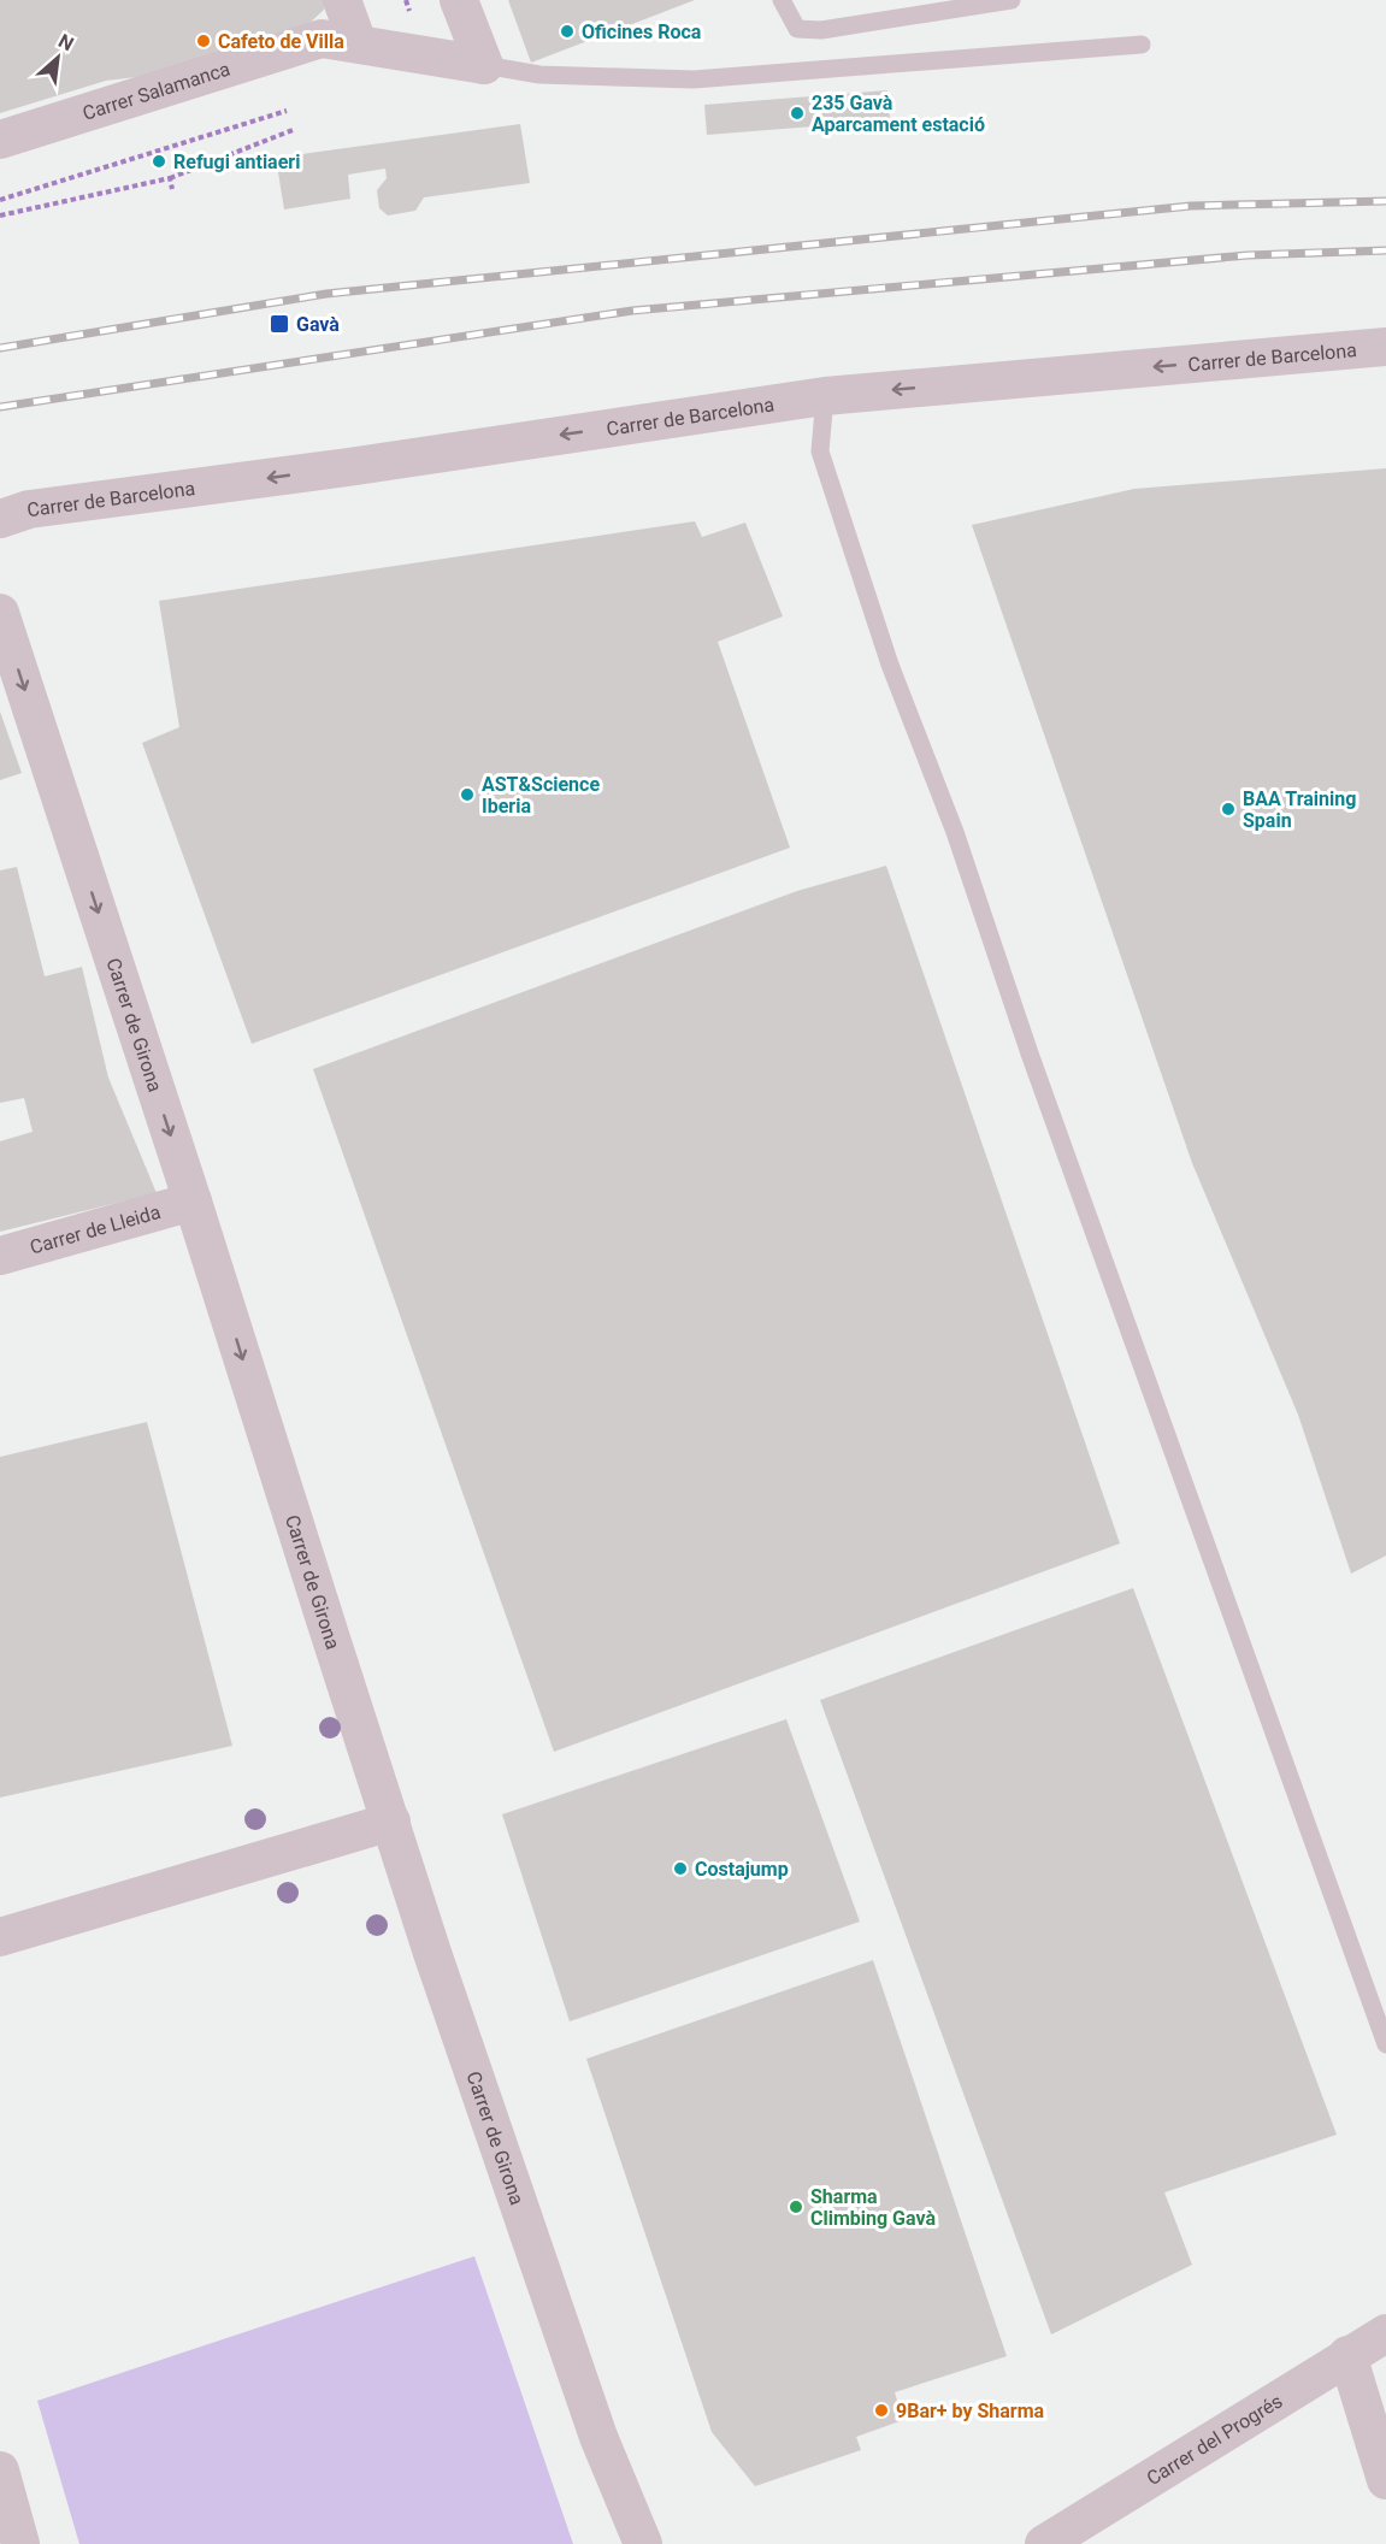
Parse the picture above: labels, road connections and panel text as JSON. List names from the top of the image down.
{
  "streets": {
    "street": [
      "Carrer Salamanca",
      "Carrer de Barcelona",
      "Carrer de Girona",
      "Carrer de Lleida",
      "Carrer del Progrés"
    ]
  },
  "crossings": [
    ["Carrer de Girona", "Carrer de Lleida"]
  ],
  "one_way": ["Carrer de Barcelona", "Carrer de Girona"],
  "places": {
    "other": [
      "Oficines Roca",
      "Cafeto de Villa",
      "235 Gavà Aparcament estació",
      "Refugi antiaeri",
      "AST&Science Iberia",
      "BAA Training Spain",
      "Costajump",
      "Sharma Climbing Gavà",
      "9Bar+ by Sharma"
    ],
    "transit": ["Gavà"]
  },
  "north": "top right"
}
